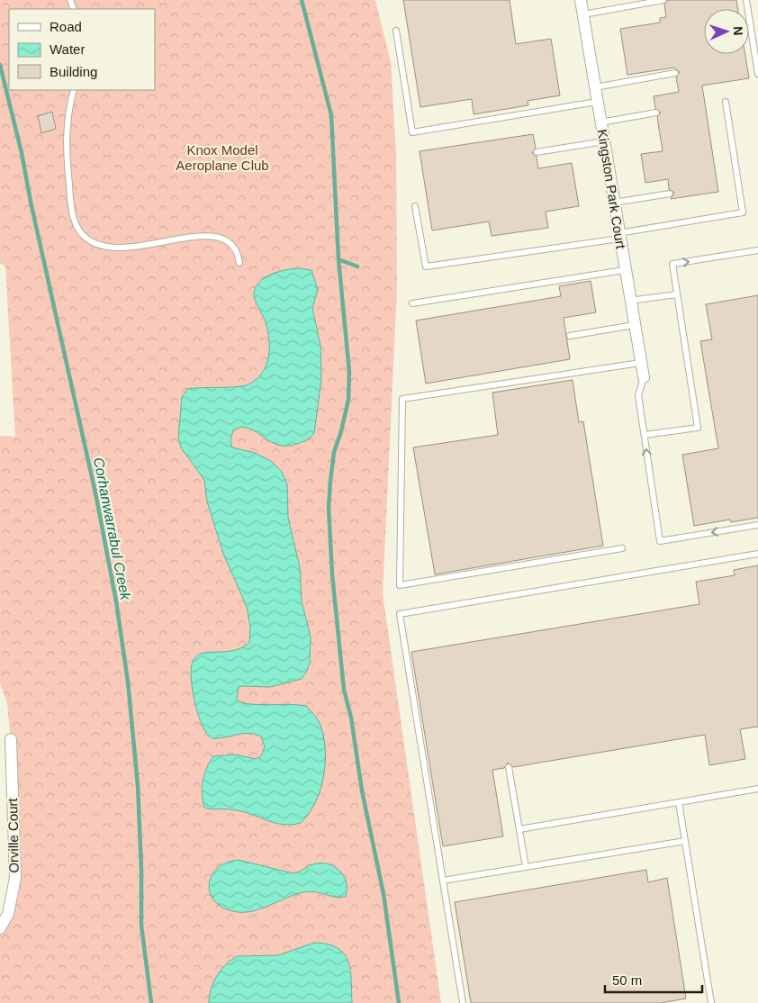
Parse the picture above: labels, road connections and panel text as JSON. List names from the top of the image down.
{
  "streets": {
    "street": ["Kingston Park Court", "Orville Court"]
  },
  "water": ["Corhanwarrabul Creek"],
  "parks": ["Knox Model Aeroplane Club"],
  "legend": ["Road", "Water", "Building"],
  "scale_bar": "50 m",
  "north": "right"
}
